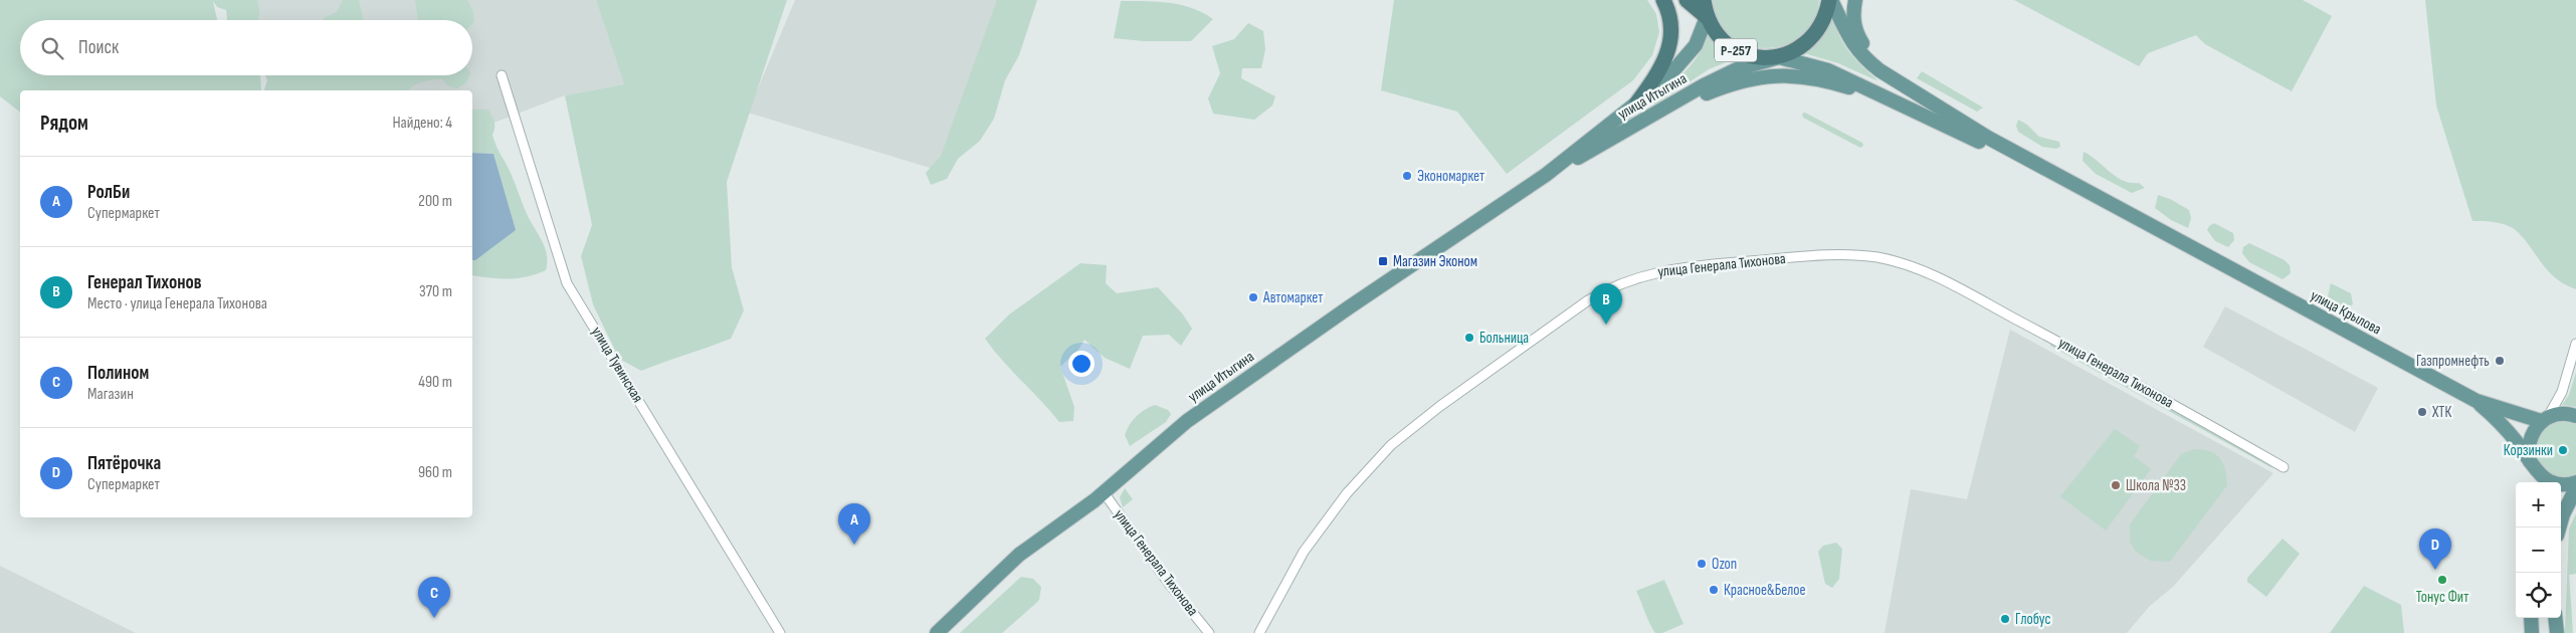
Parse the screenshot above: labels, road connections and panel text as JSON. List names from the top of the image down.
{
  "streets": {
    "highway": ["Р-257"],
    "main road": ["улица Итыгина", "улица Крылова"],
    "street": ["улица Генерала Тихонова", "улица Тувинская"]
  },
  "crossings": [
    ["Р-257", "улица Итыгина"],
    ["улица Итыгина", "улица Генерала Тихонова"]
  ],
  "places": {
    "other": [
      "Экономаркет",
      "Автомаркет",
      "Больница",
      "Газпромнефть",
      "ХТК",
      "Корзинки",
      "Школа №33",
      "Ozon",
      "Тонус Фит",
      "Красное&Белое",
      "Глобус"
    ],
    "transit": ["Магазин Эконом"]
  },
  "page": {
    "search": "Поиск",
    "heading": ["Рядом", "Найдено: 4"],
    "list": [
      {
        "mark": "A",
        "name": "РолБи",
        "note": "Супермаркет",
        "value": "200 m"
      },
      {
        "mark": "B",
        "name": "Генерал Тихонов",
        "note": "Место · улица Генерала Тихонова",
        "value": "370 m"
      },
      {
        "mark": "C",
        "name": "Полином",
        "note": "Магазин",
        "value": "490 m"
      },
      {
        "mark": "D",
        "name": "Пятёрочка",
        "note": "Супермаркет",
        "value": "960 m"
      }
    ],
    "pins": [
      "B",
      "A",
      "D",
      "C"
    ],
    "map_buttons": ["+", "−"]
  }
}
